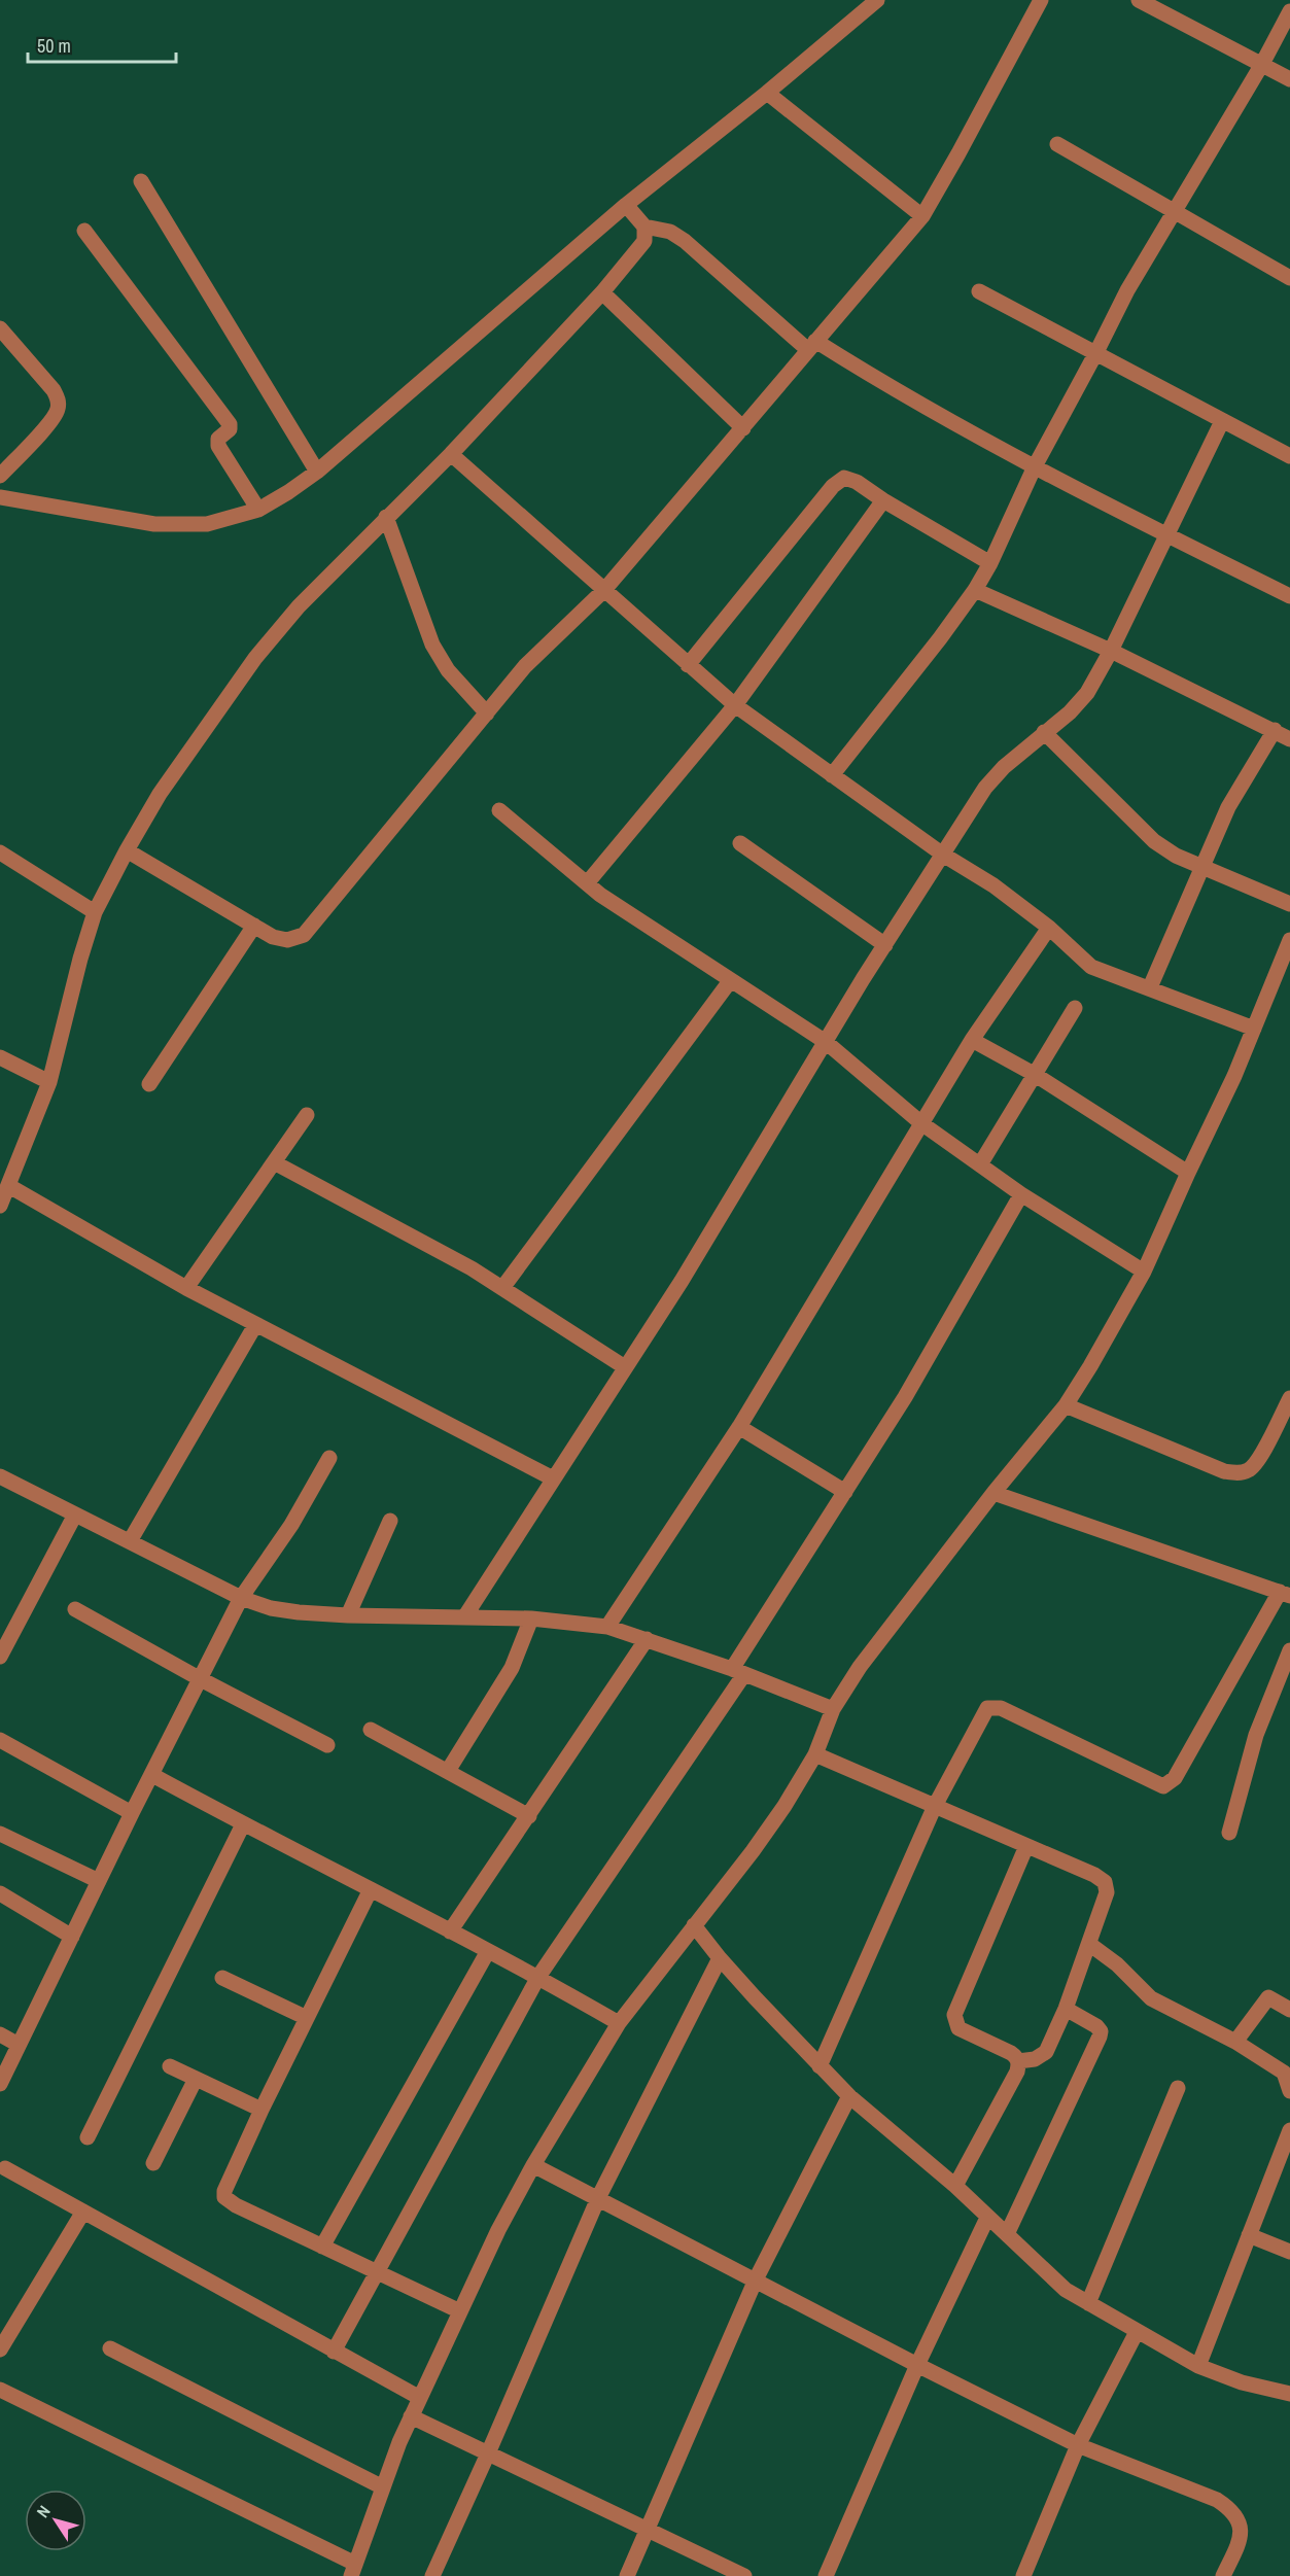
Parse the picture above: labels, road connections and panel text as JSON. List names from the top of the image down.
{
  "scale_bar": "50 m",
  "north": "top left"
}
